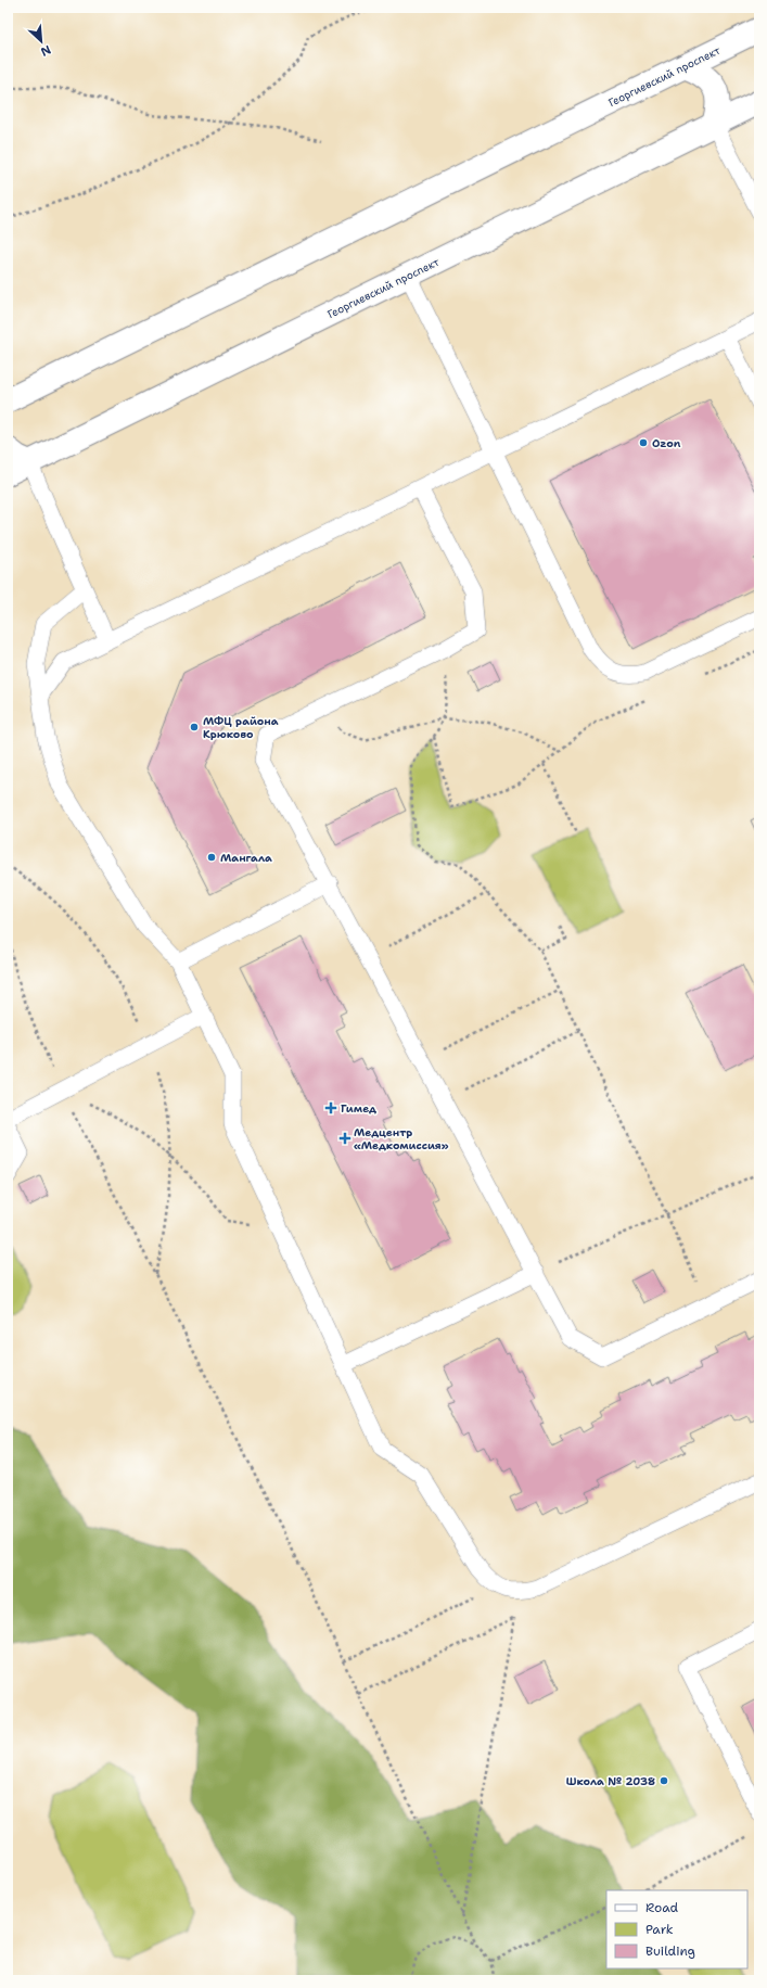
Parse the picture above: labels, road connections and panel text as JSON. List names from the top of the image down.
{
  "streets": {
    "main road": ["Георгиевский проспект"]
  },
  "places": {
    "other": [
      "Ozon",
      "МФЦ района Крюково",
      "Мангала",
      "Школа № 2038"
    ],
    "health": ["Гимед", "Медцентр «Медкомиссия»"]
  },
  "legend": ["Road", "Park", "Building"],
  "north": "bottom right"
}
